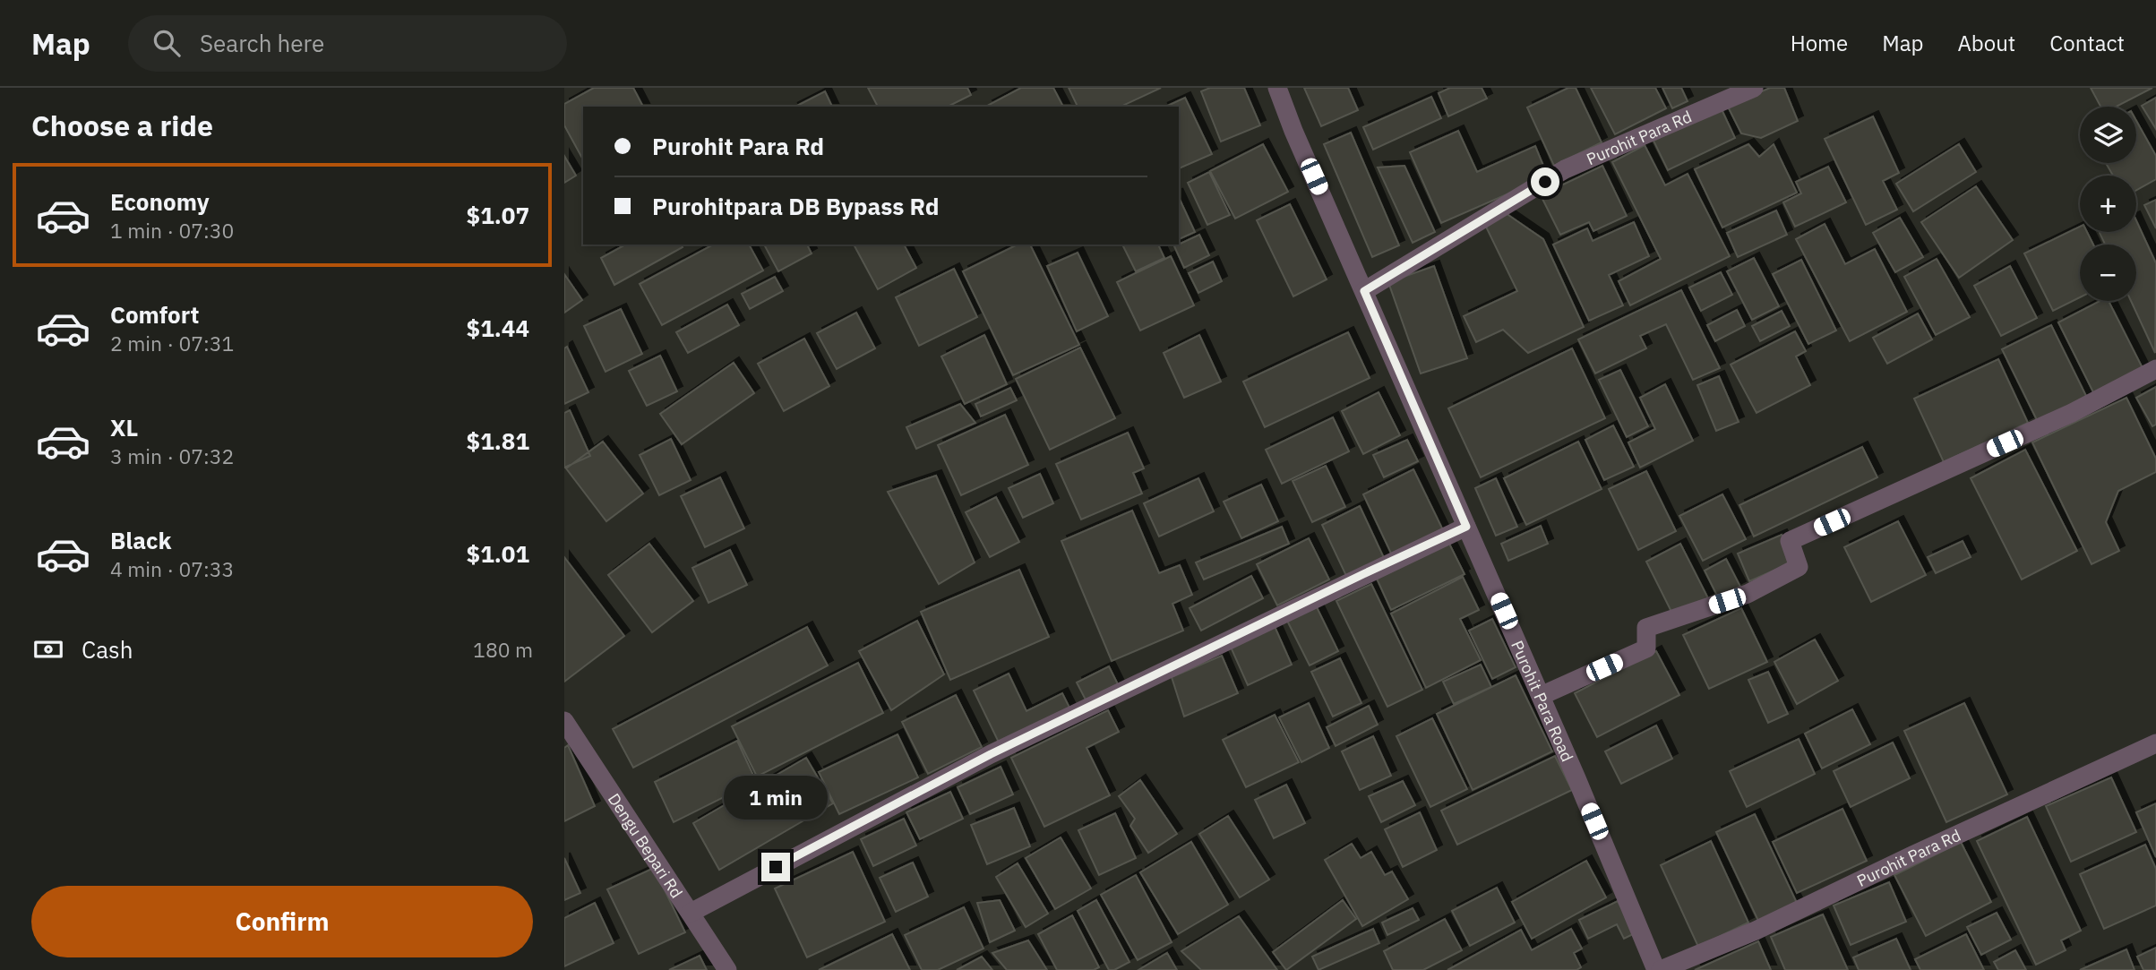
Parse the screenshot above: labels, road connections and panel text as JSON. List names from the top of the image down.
{
  "streets": {
    "street": ["Purohit Para Rd", "Purohit Para Road", "Dengu Bepari Rd"]
  },
  "crossings": [
    ["Purohit Para Rd", "Purohit Para Road"]
  ],
  "page": {
    "header": "Map",
    "search": "Search here",
    "nav": [
      "Home",
      "Map",
      "About",
      "Contact"
    ],
    "heading": "Choose a ride",
    "map_buttons": ["+", "−"],
    "banner": ["Purohit Para Rd", "Purohitpara DB Bypass Rd"],
    "list": [
      {
        "name": "Economy",
        "note": "1 min · 07:30",
        "value": "$1.07"
      },
      {
        "name": "Comfort",
        "note": "2 min · 07:31",
        "value": "$1.44"
      },
      {
        "name": "XL",
        "note": "3 min · 07:32",
        "value": "$1.81"
      },
      {
        "name": "Black",
        "note": "4 min · 07:33",
        "value": "$1.01"
      }
    ],
    "pay": ["Cash", "180 m"],
    "bubble": "1 min",
    "buttons": "Confirm"
  }
}
